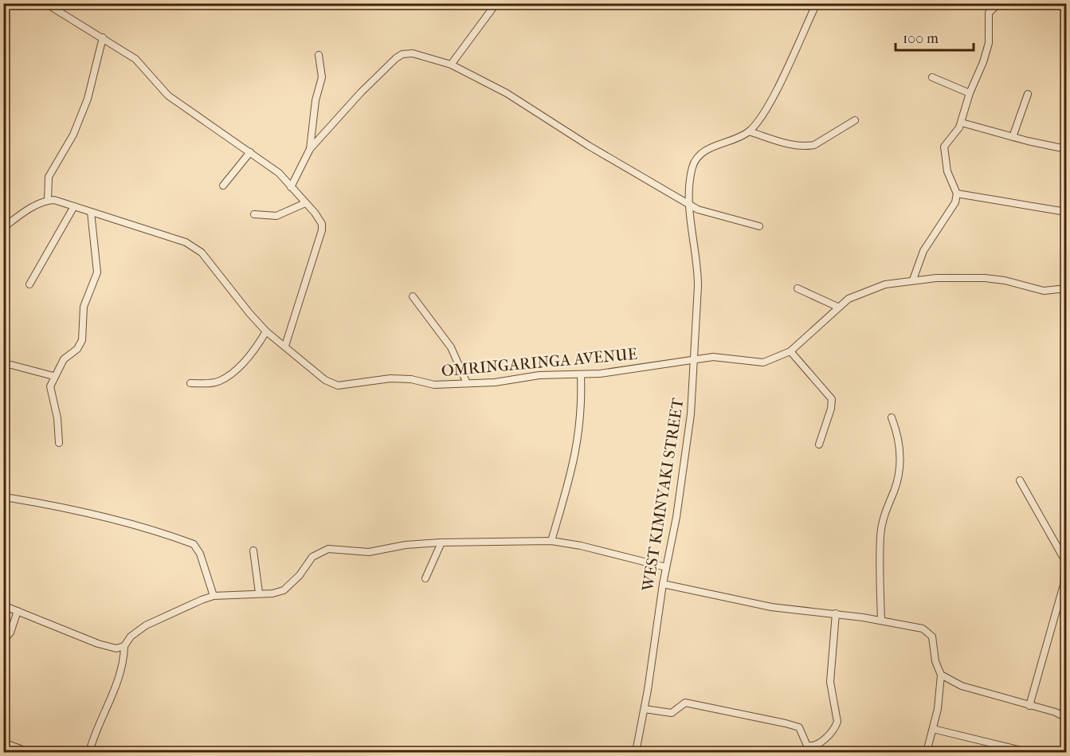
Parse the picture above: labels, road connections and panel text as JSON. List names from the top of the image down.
{
  "streets": {
    "street": ["OMRINGARINGA AVENUE", "WEST KIMNYAKI STREET"]
  },
  "crossings": [
    ["OMRINGARINGA AVENUE", "WEST KIMNYAKI STREET"]
  ],
  "scale_bar": "100 m"
}
